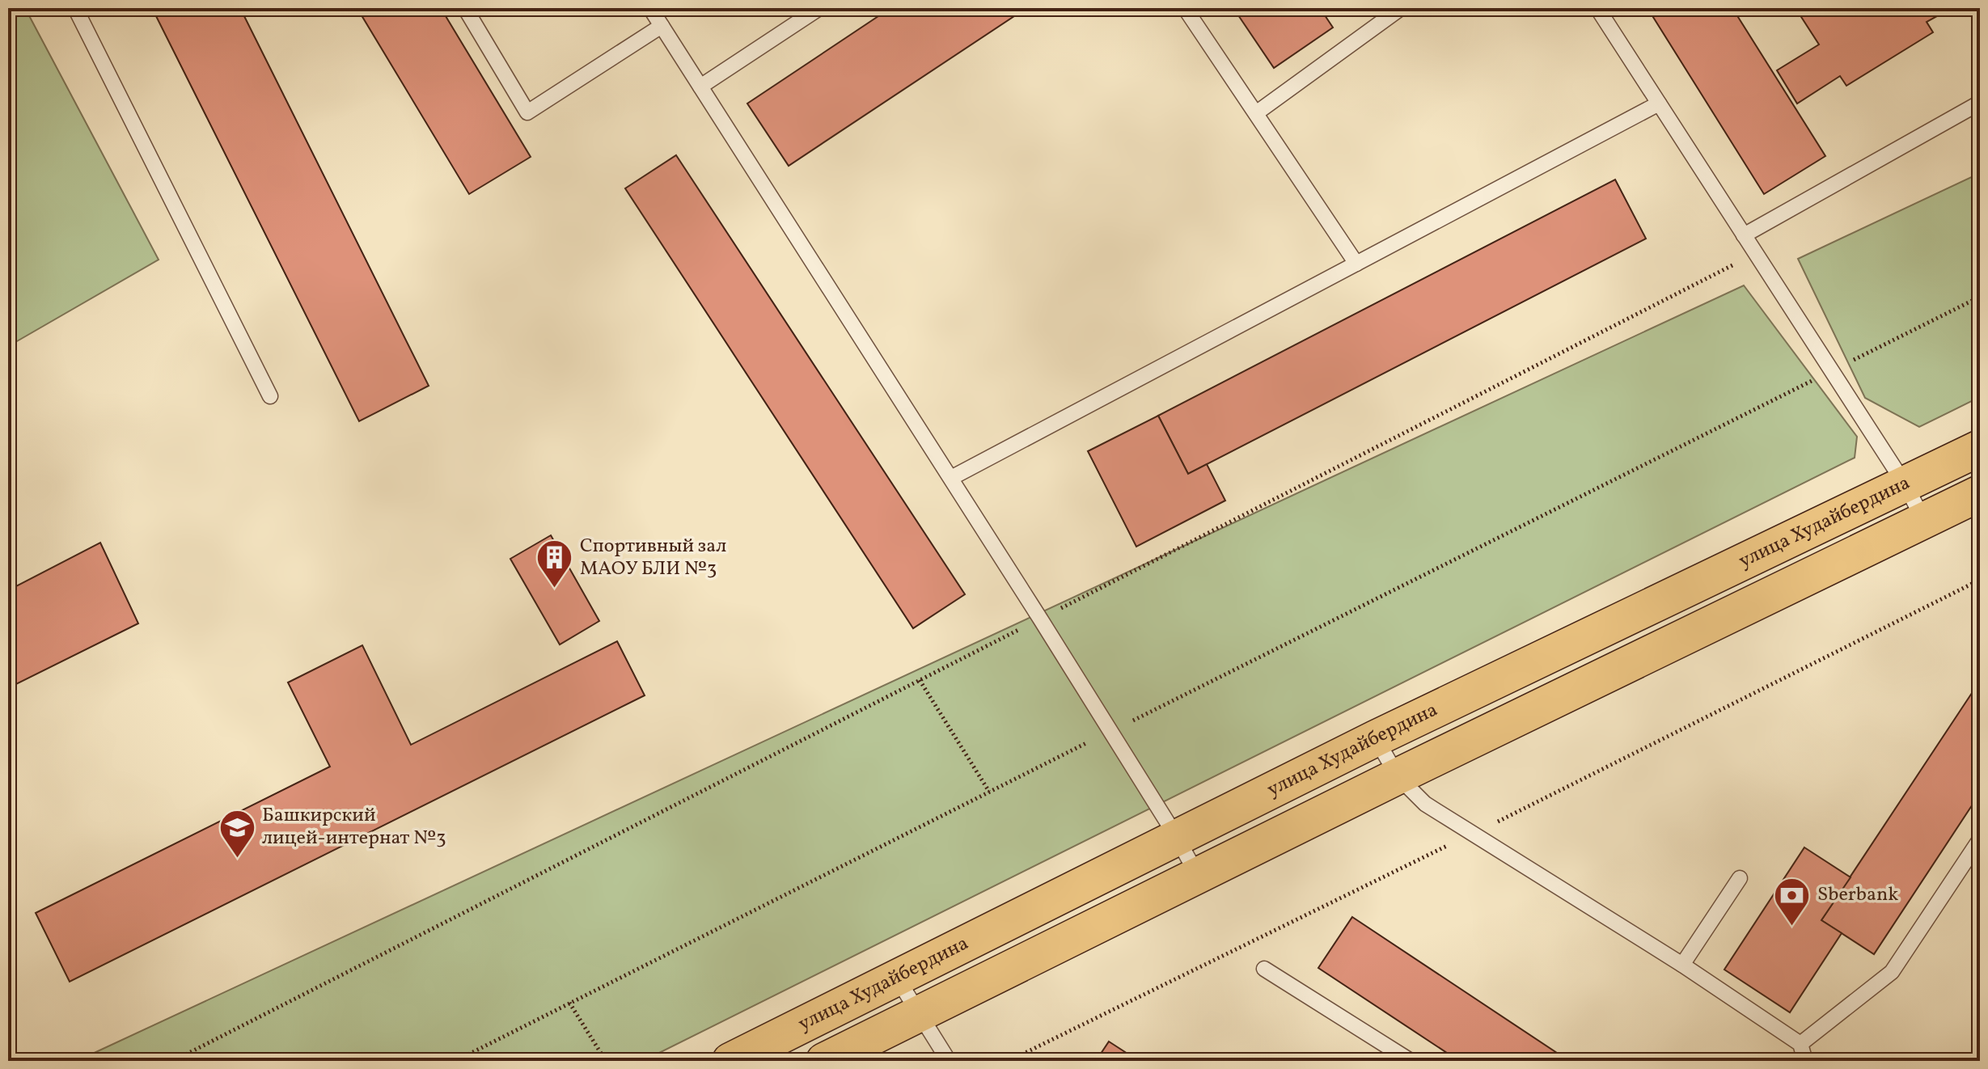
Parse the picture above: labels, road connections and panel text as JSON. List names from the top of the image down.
{
  "streets": {
    "main road": ["улица Худайбердина"]
  },
  "places": {
    "building": ["Спортивный зал МАОУ БЛИ №3"],
    "school or university": ["Башкирский лицей-интернат №3"],
    "bank": ["Sberbank"]
  }
}
